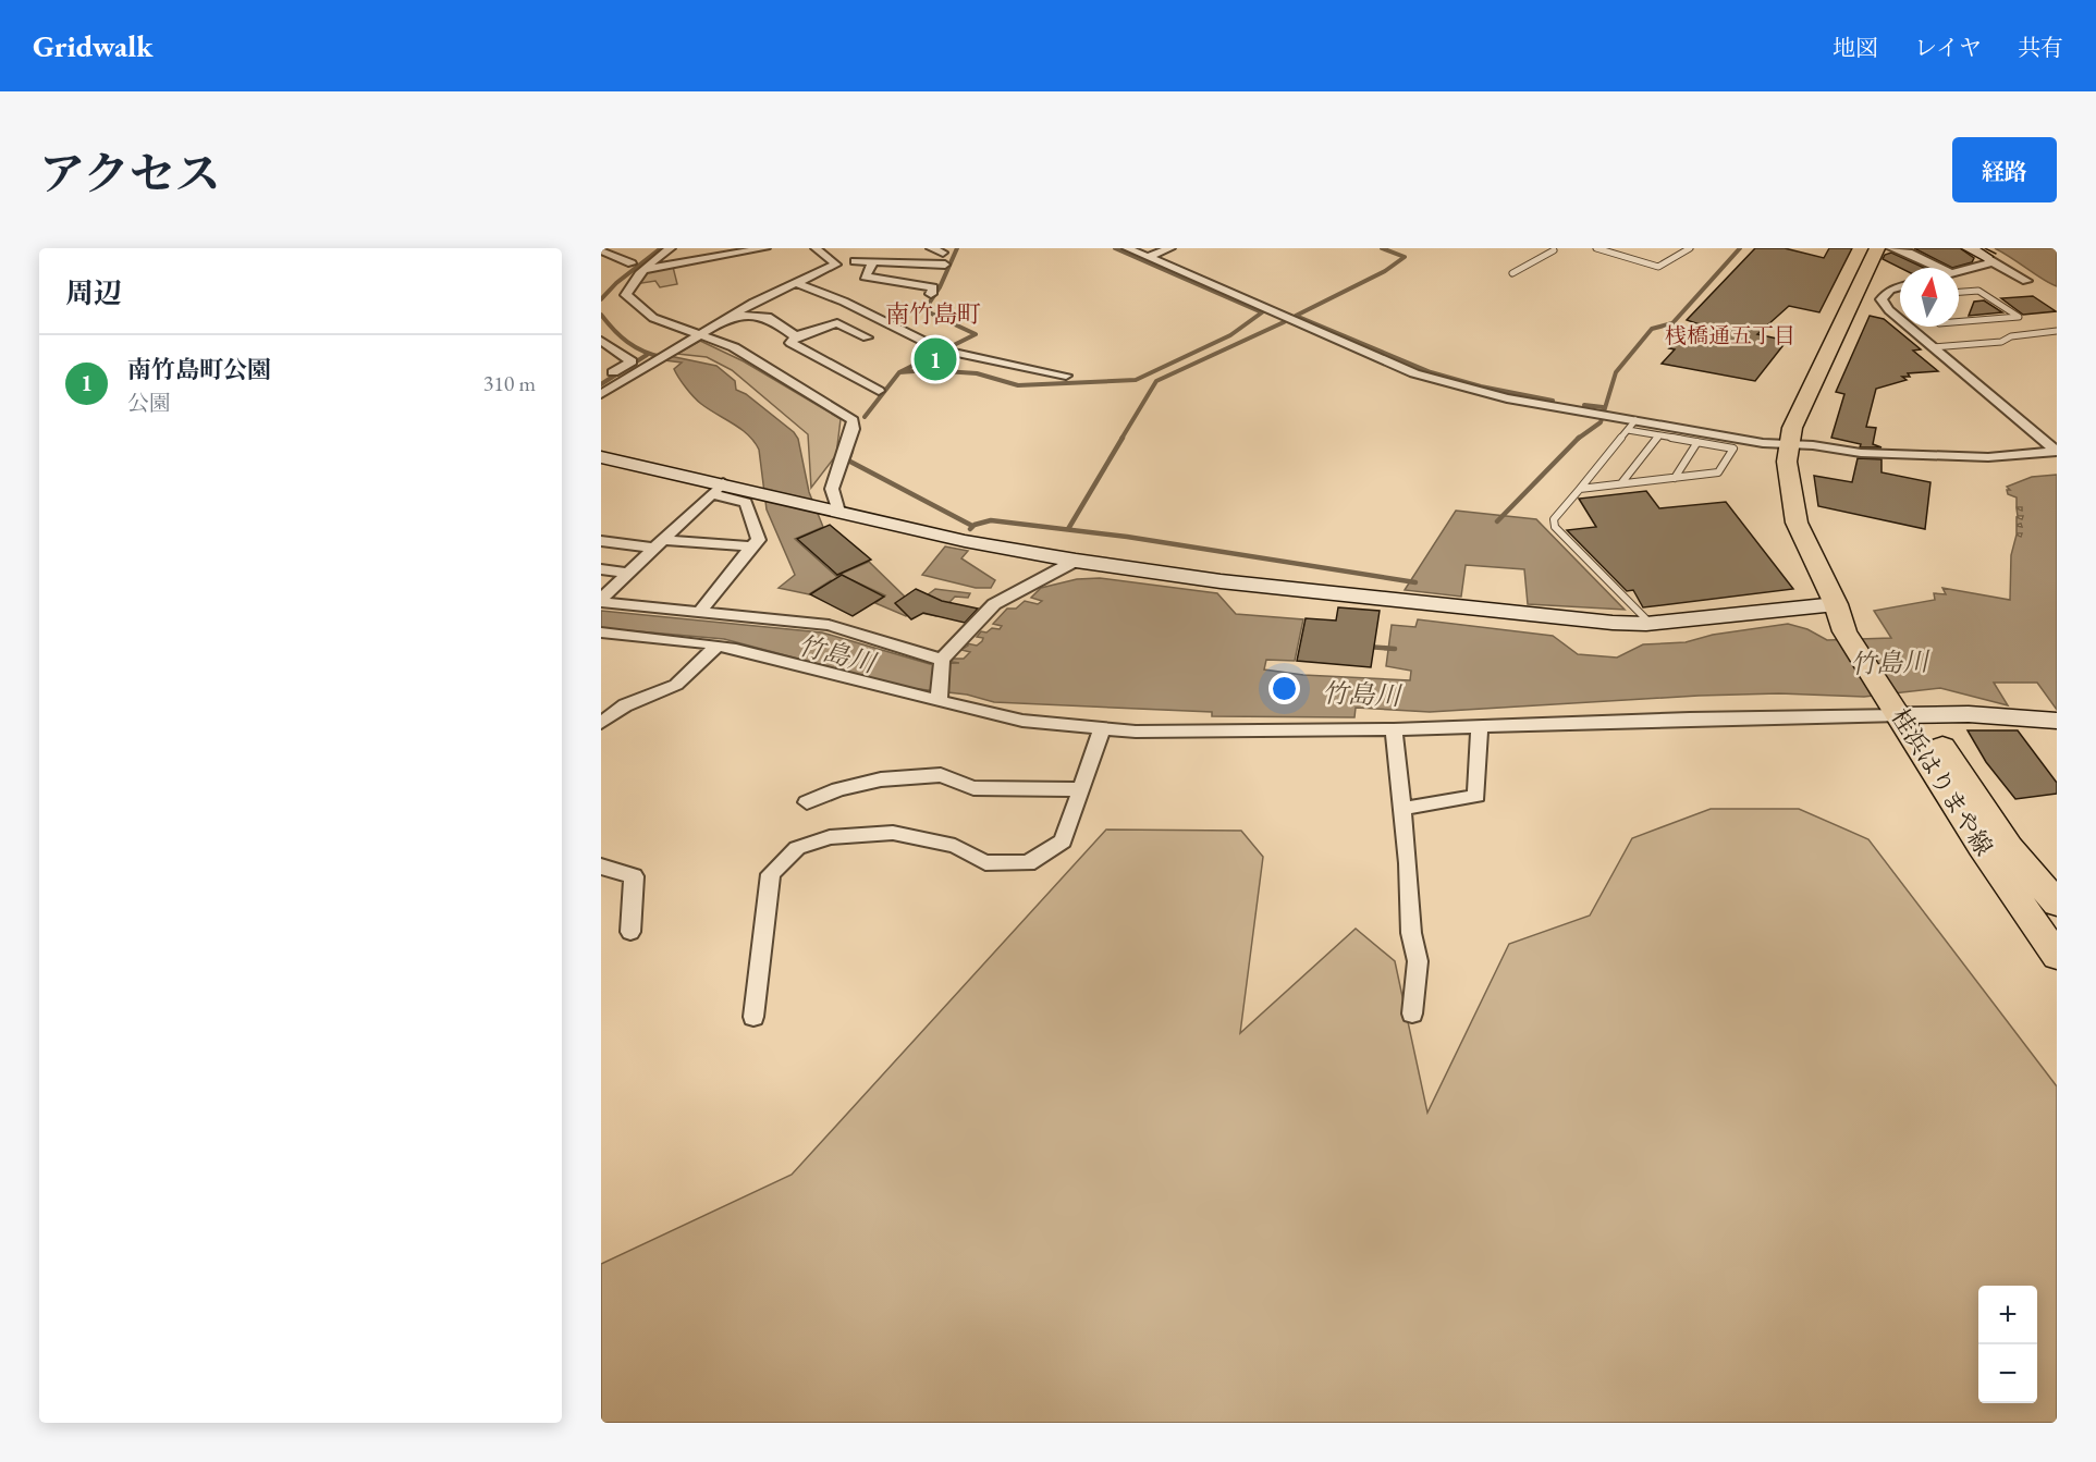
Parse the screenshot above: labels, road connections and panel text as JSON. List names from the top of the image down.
{
  "streets": {
    "main road": ["桂浜はりまや線"]
  },
  "districts": ["南竹島町", "桟橋通五丁目"],
  "water": ["竹島川"],
  "north": "top",
  "page": {
    "header": "Gridwalk",
    "nav": ["地図", "レイヤ", "共有"],
    "title": "アクセス",
    "buttons": "経路",
    "heading": "周辺",
    "list": [
      {
        "mark": "1",
        "name": "南竹島町公園",
        "note": "公園",
        "value": "310 m"
      }
    ],
    "pins": "1",
    "map_buttons": ["+", "−"]
  }
}
